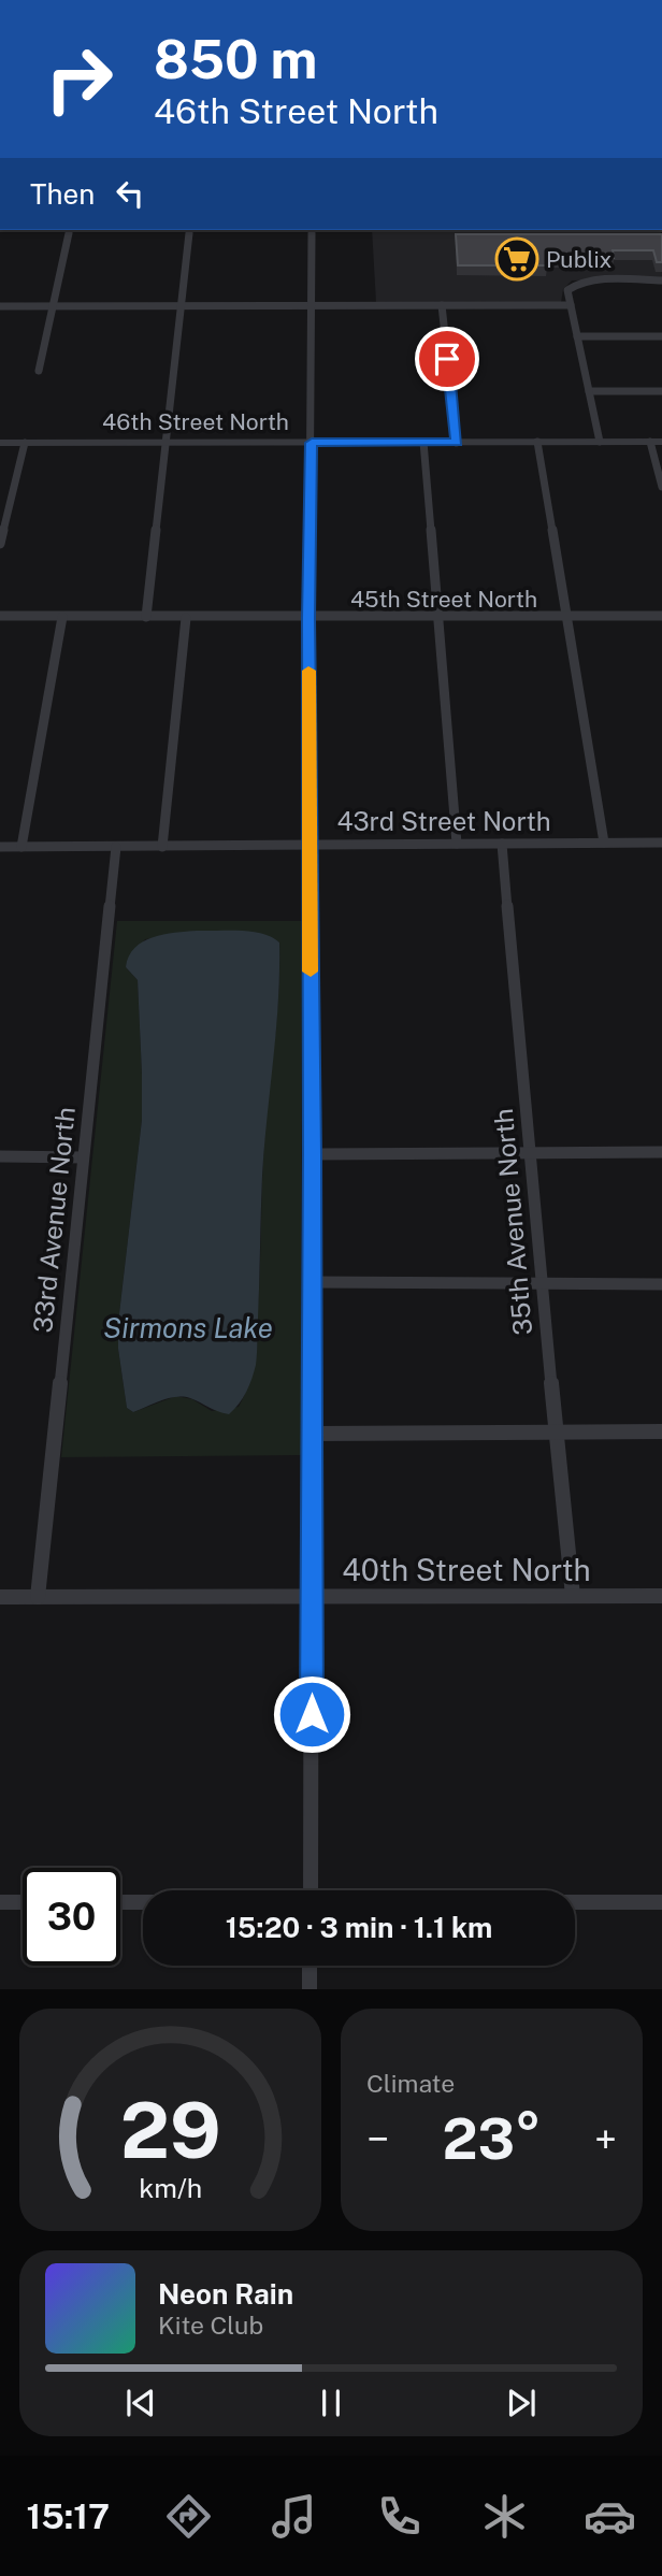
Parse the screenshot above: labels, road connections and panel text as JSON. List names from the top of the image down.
{
  "streets": {
    "street": [
      "46th Street North",
      "45th Street North",
      "43rd Street North",
      "33rd Avenue North",
      "35th Avenue North",
      "40th Street North"
    ]
  },
  "crossings": [
    ["43rd Street North", "33rd Avenue North"],
    ["43rd Street North", "35th Avenue North"],
    ["33rd Avenue North", "40th Street North"],
    ["35th Avenue North", "40th Street North"]
  ],
  "water": ["Sirmons Lake"],
  "places": {
    "supermarket": ["Publix"]
  },
  "page": {
    "turn": ["850 m", "46th Street North"],
    "then": "Then",
    "limit": "30",
    "trip": "15:20 · 3 min · 1.1 km",
    "tile": "Climate",
    "heat": ["−", "23°", "+"],
    "song": ["Neon Rain", "Kite Club"],
    "tabs": "15:17",
    "gauge": ["29", "km/h"]
  }
}
